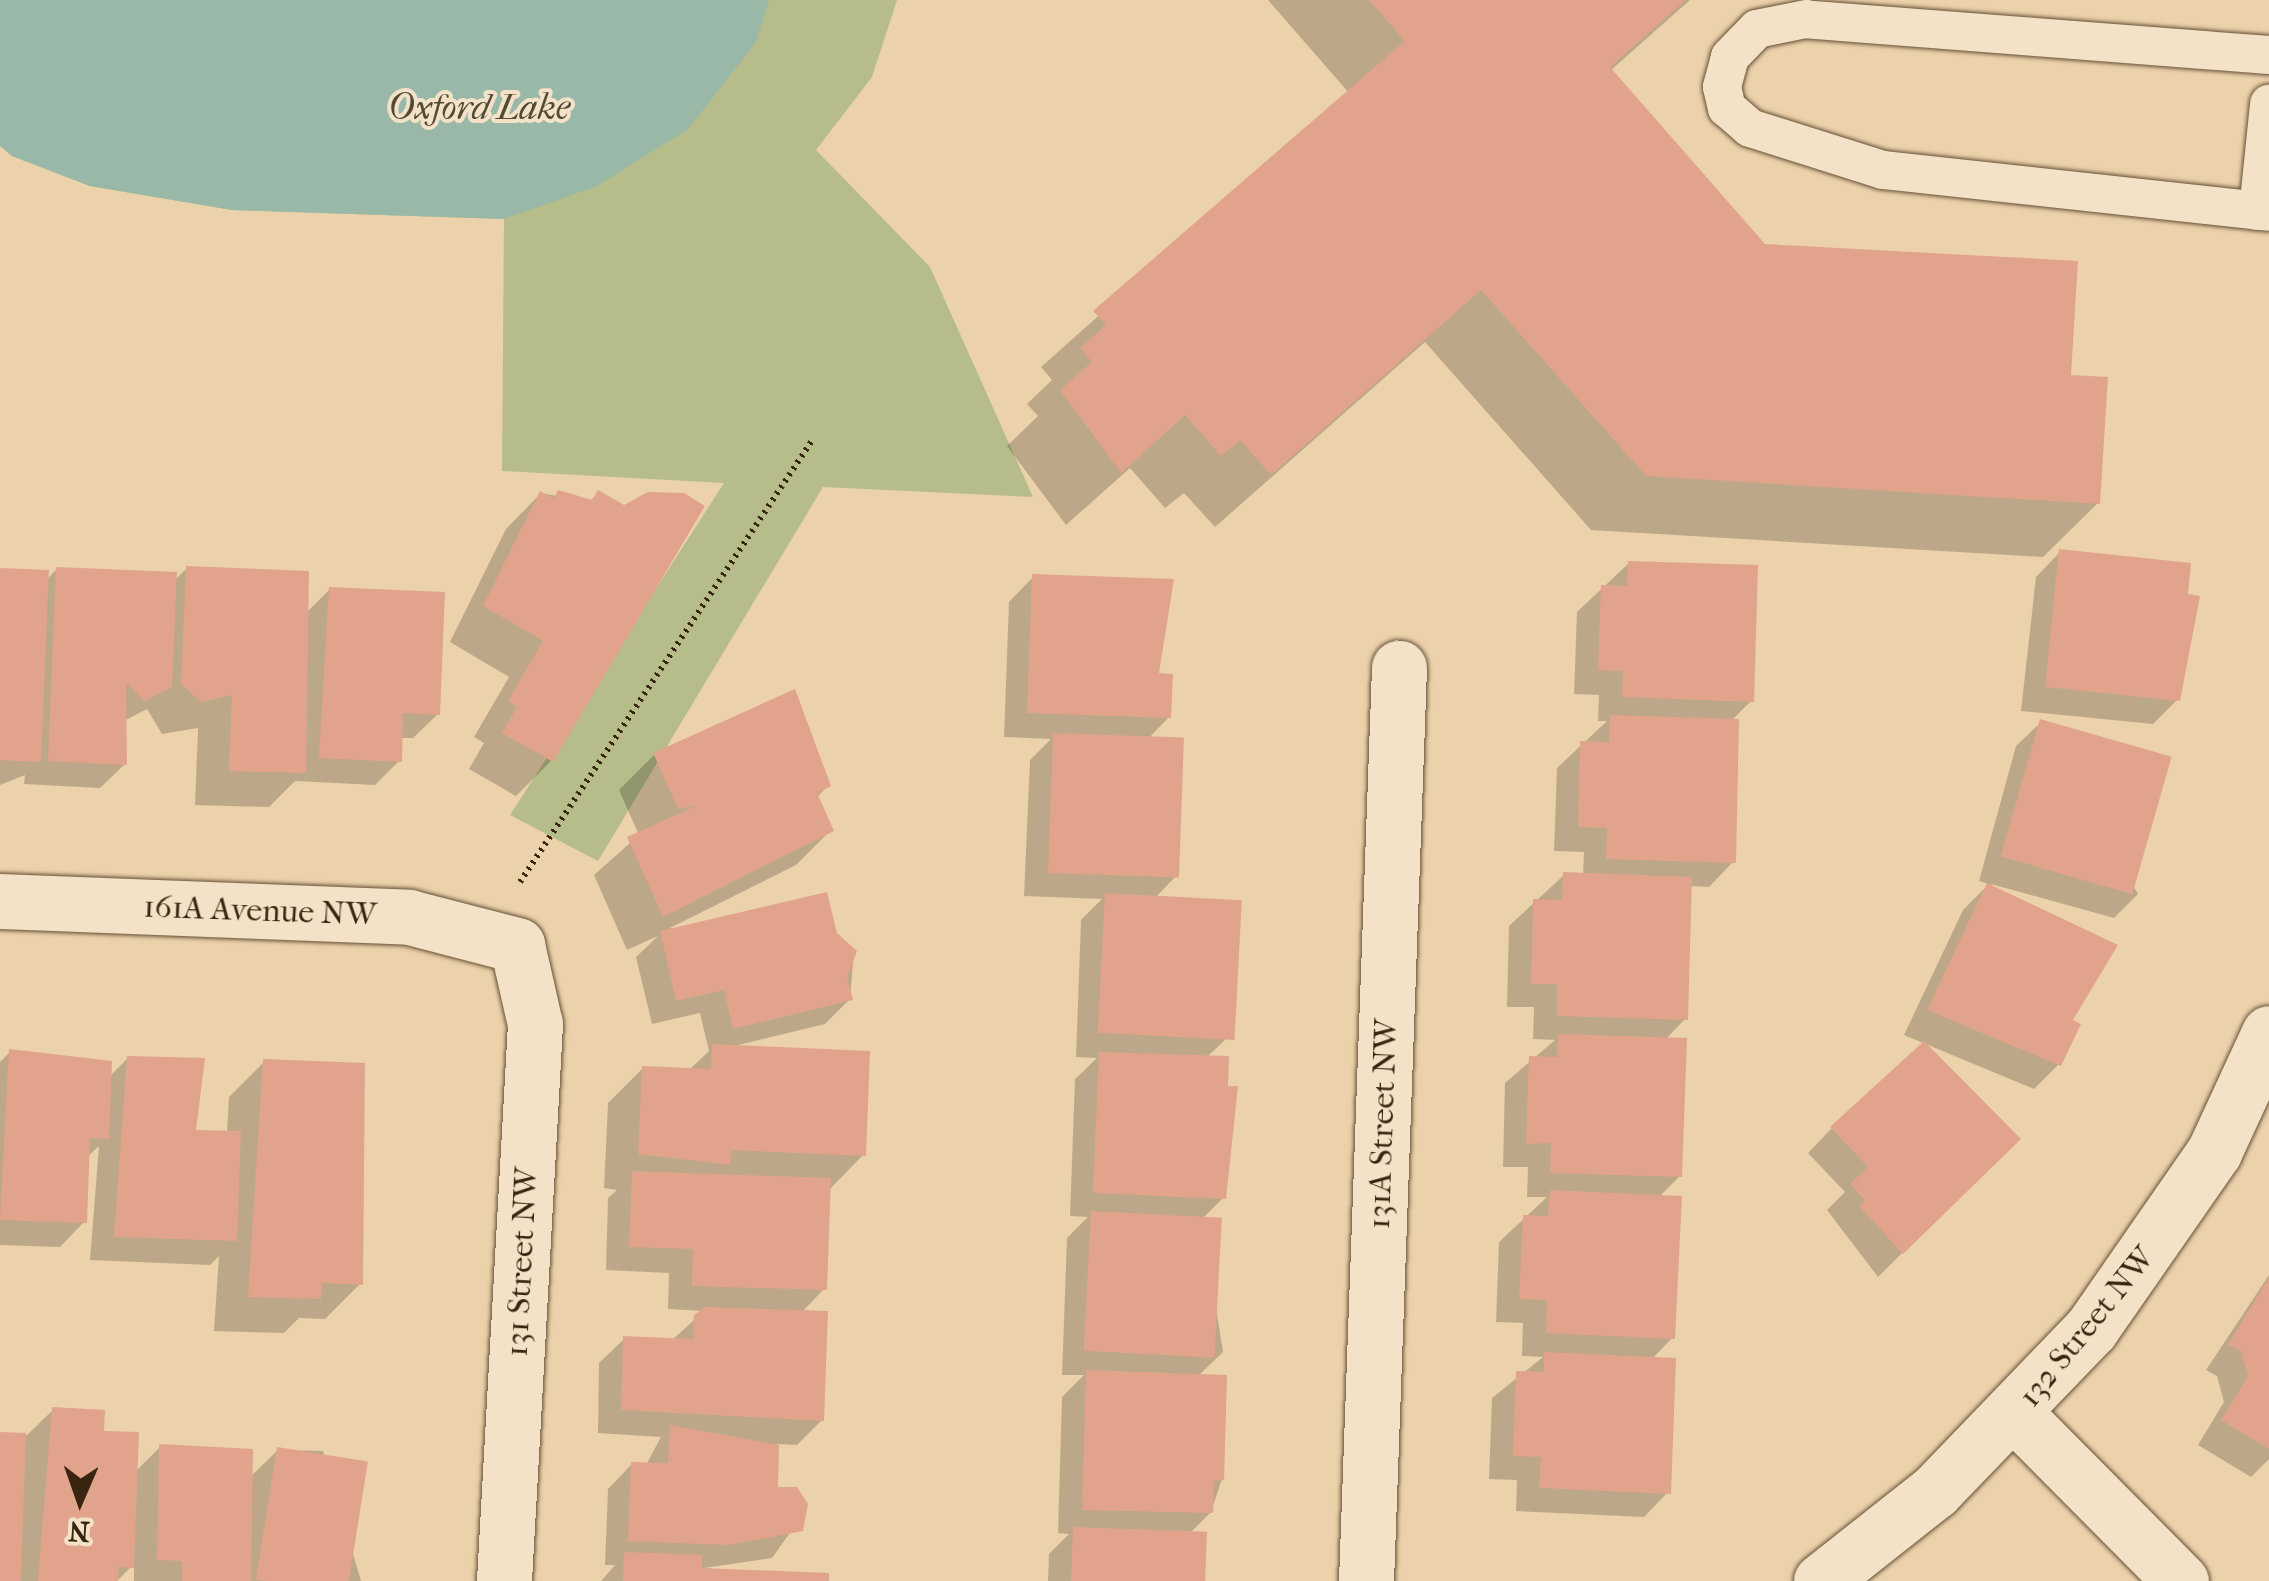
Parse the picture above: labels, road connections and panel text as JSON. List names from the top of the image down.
{
  "streets": {
    "street": [
      "161A Avenue NW",
      "131A Street NW",
      "131 Street NW",
      "132 Street NW"
    ]
  },
  "crossings": [
    ["161A Avenue NW", "131 Street NW"]
  ],
  "water": ["Oxford Lake"],
  "north": "bottom"
}
